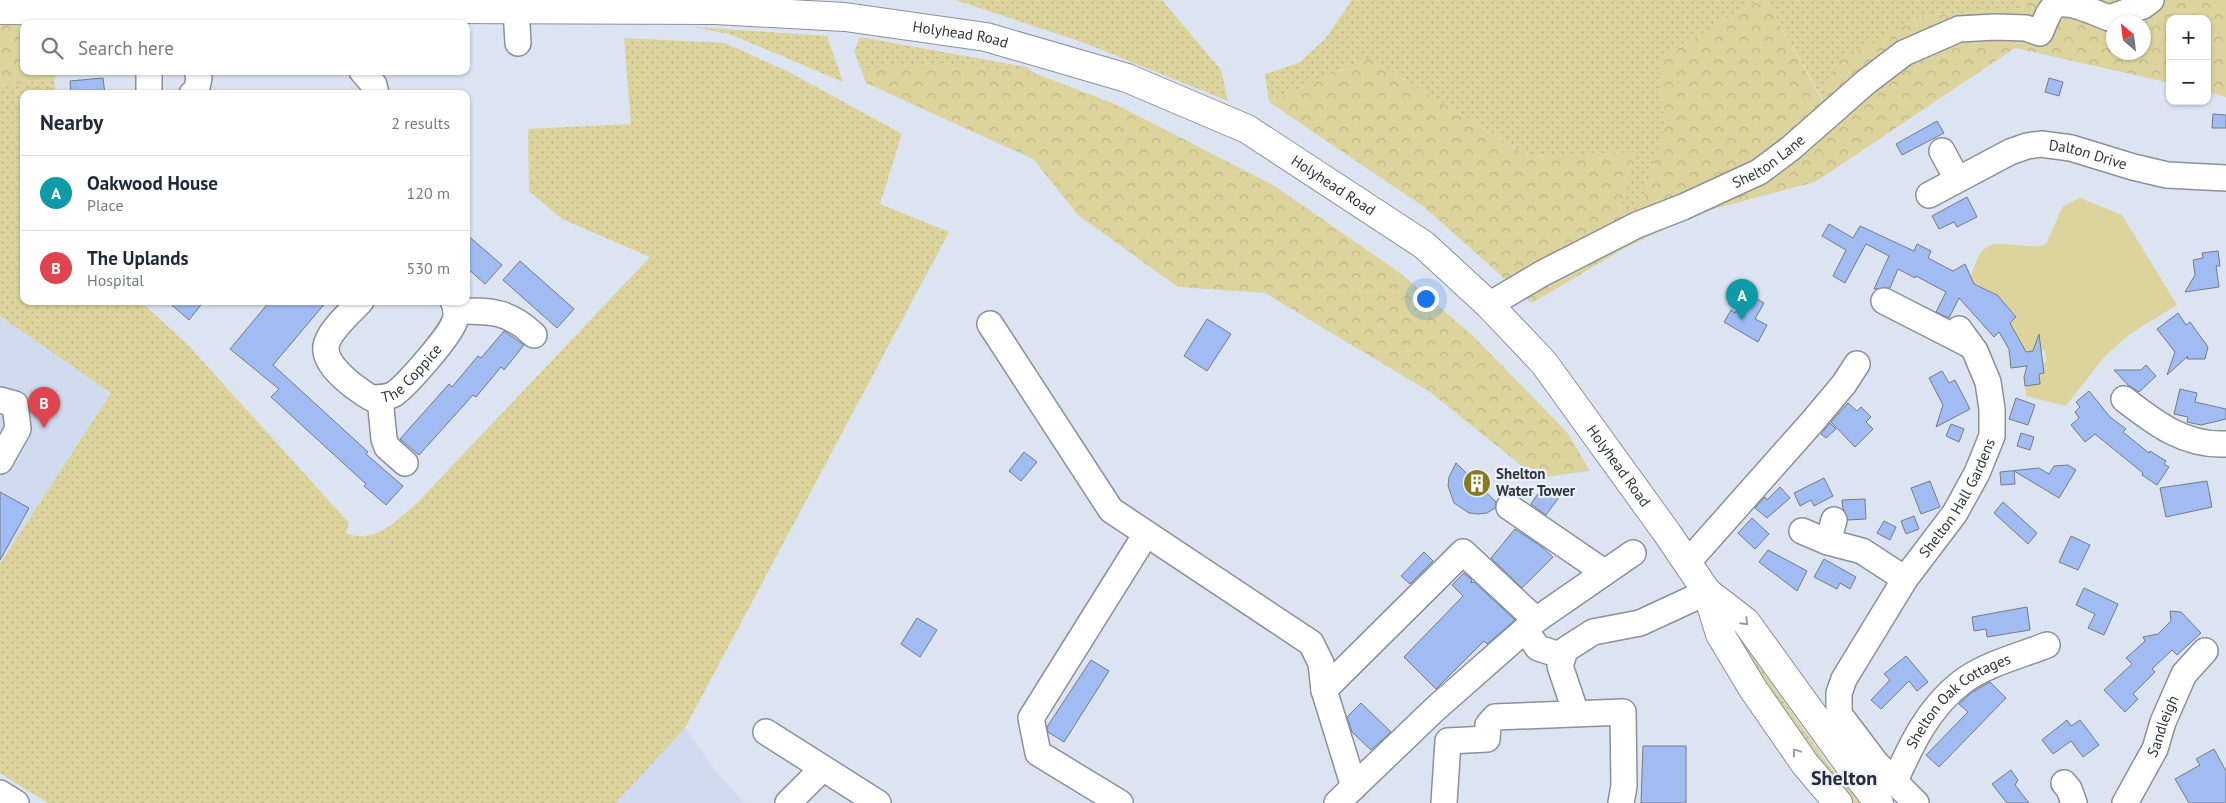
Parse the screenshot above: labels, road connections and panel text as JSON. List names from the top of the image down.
{
  "streets": {
    "main road": ["Holyhead Road"],
    "street": [
      "Dalton Drive",
      "Shelton Lane",
      "The Coppice",
      "Shelton Hall Gardens",
      "Shelton Oak Cottages",
      "Sandleigh"
    ]
  },
  "crossings": [
    ["Holyhead Road", "Shelton Lane"],
    ["Holyhead Road", "Shelton Hall Gardens"],
    ["Holyhead Road", "Shelton Oak Cottages"],
    ["Shelton Hall Gardens", "Shelton Oak Cottages"]
  ],
  "districts": ["Shelton"],
  "places": {
    "building": ["Shelton Water Tower"]
  },
  "north": "top left",
  "page": {
    "map_buttons": ["+", "−"],
    "search": "Search here",
    "heading": ["Nearby", "2 results"],
    "list": [
      {
        "mark": "A",
        "name": "Oakwood House",
        "note": "Place",
        "value": "120 m"
      },
      {
        "mark": "B",
        "name": "The Uplands",
        "note": "Hospital",
        "value": "530 m"
      }
    ],
    "pins": ["A", "B"]
  }
}
